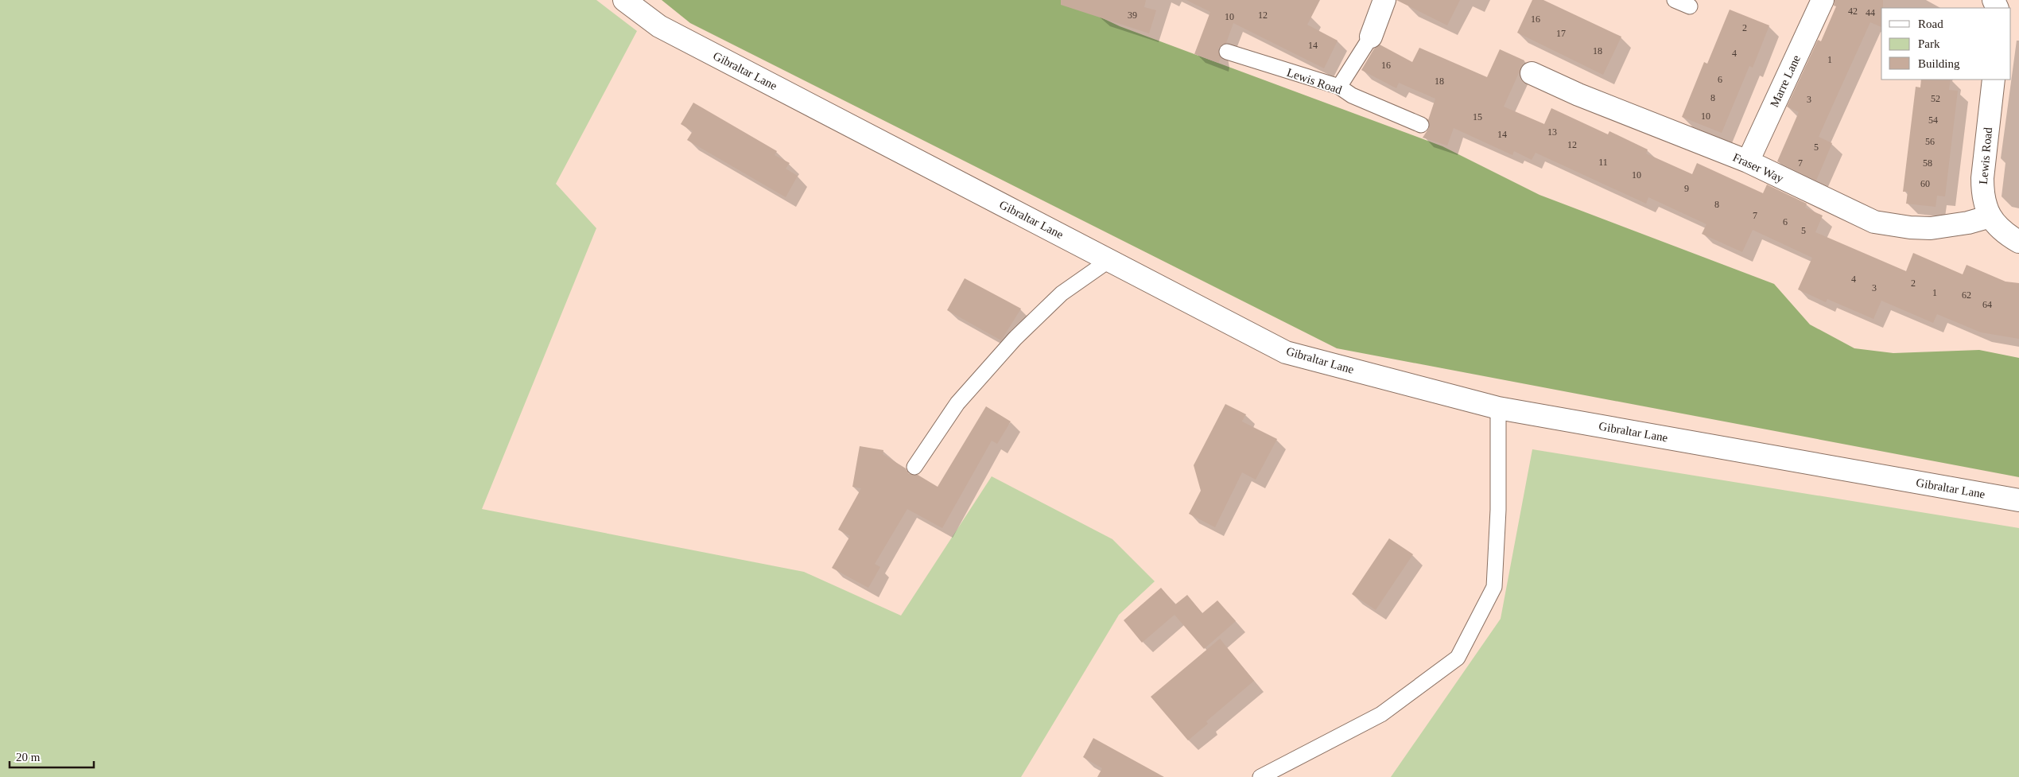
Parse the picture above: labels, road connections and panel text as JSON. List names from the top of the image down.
{
  "streets": {
    "street": [
      "Gibraltar Lane",
      "Lewis Road",
      "Marre Lane",
      "Fraser Way"
    ]
  },
  "crossings": [
    ["Lewis Road", "Fraser Way"],
    ["Marre Lane", "Fraser Way"]
  ],
  "house_numbers": [
    "42",
    "44",
    "39",
    "12",
    "10",
    "16",
    "2",
    "17",
    "14",
    "18",
    "4",
    "1",
    "16",
    "6",
    "18",
    "8",
    "52",
    "3",
    "10",
    "15",
    "54",
    "13",
    "14",
    "56",
    "12",
    "5",
    "11",
    "7",
    "58",
    "10",
    "60",
    "9",
    "8",
    "7",
    "6",
    "5",
    "4",
    "2",
    "3",
    "1",
    "62",
    "64"
  ],
  "legend": ["Road", "Park", "Building"],
  "scale_bar": "20 m"
}
